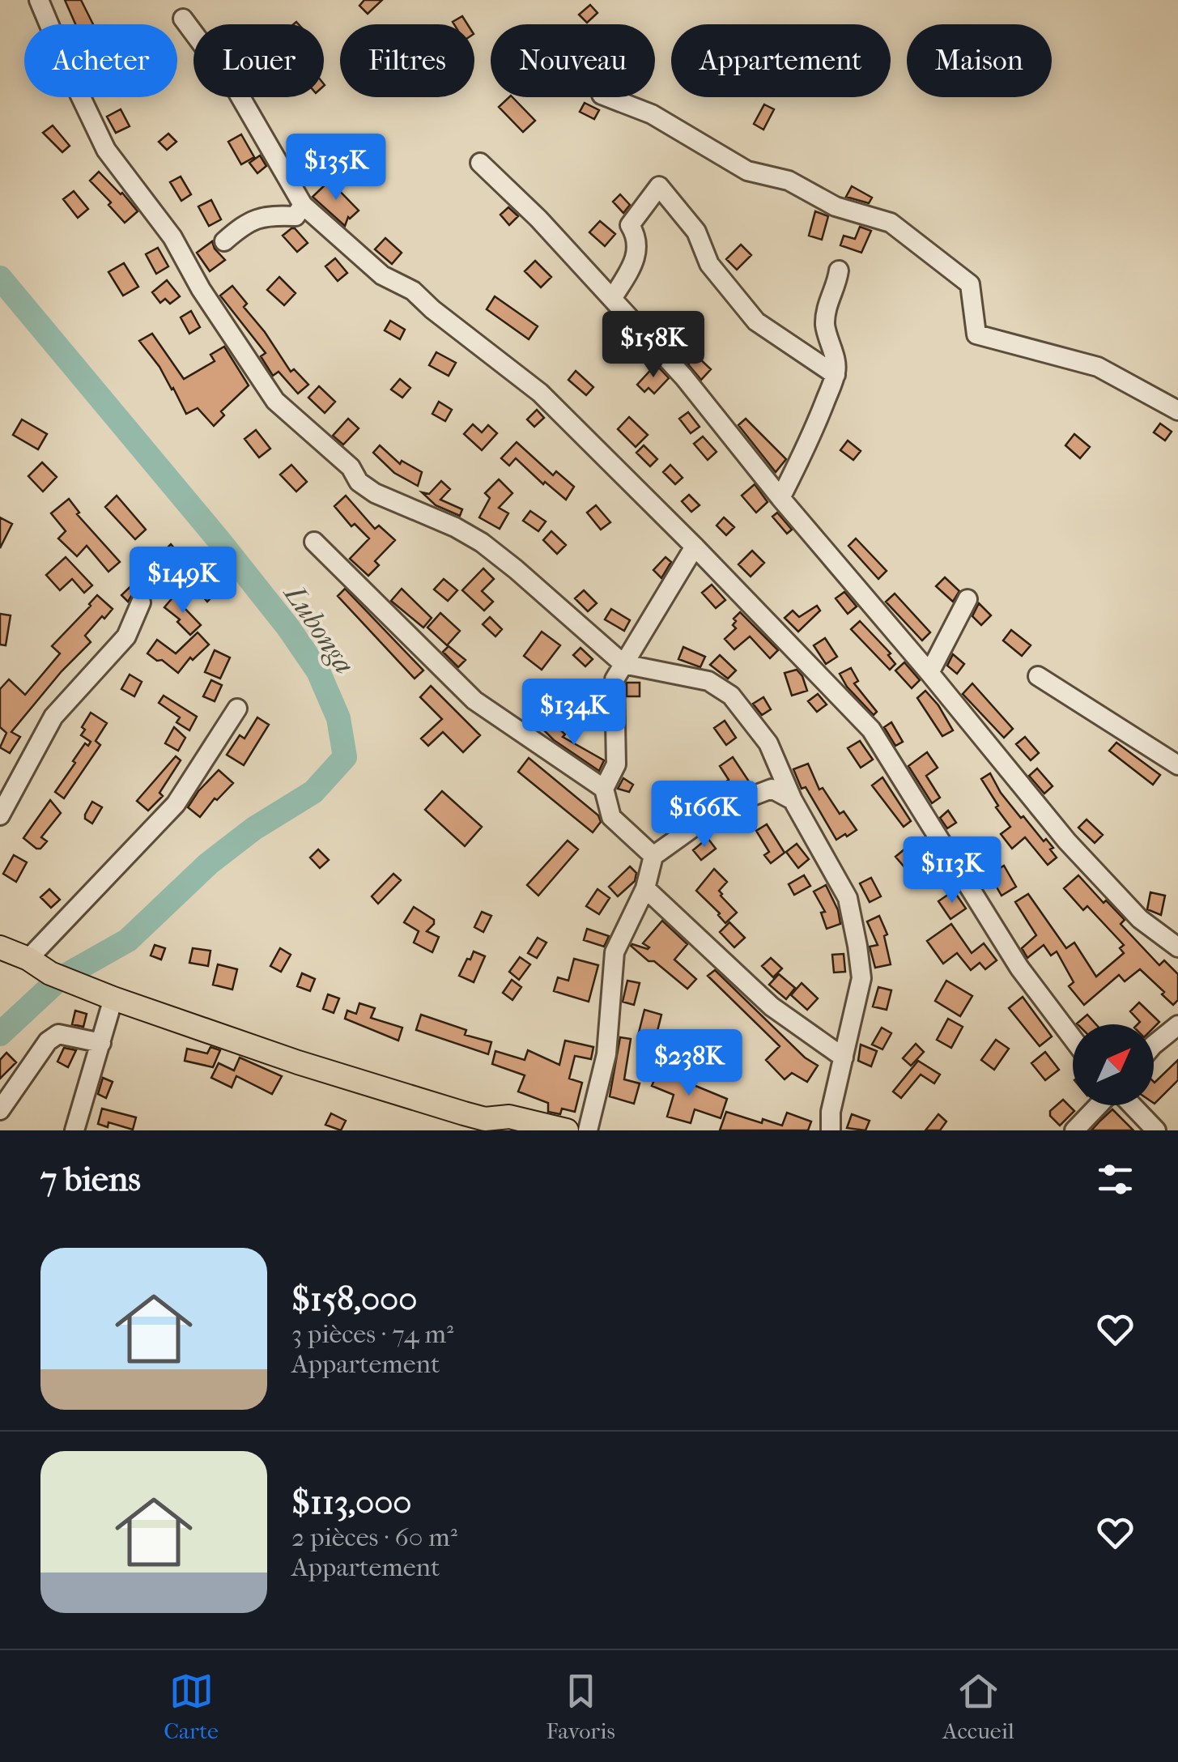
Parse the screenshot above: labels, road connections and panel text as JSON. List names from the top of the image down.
{
  "water": ["Lubonga"],
  "north": "top right",
  "page": {
    "chip": [
      "Acheter",
      "Louer",
      "Filtres",
      "Nouveau",
      "Appartement",
      "Maison"
    ],
    "price": [
      "$135K",
      "$158K",
      "$149K",
      "$134K",
      "$166K",
      "$113K",
      "$238K"
    ],
    "heading": "7 biens",
    "list": [
      {
        "name": "$158,000",
        "note": "3 pièces · 74 m² · Appartement"
      },
      {
        "name": "$113,000",
        "note": "2 pièces · 60 m² · Appartement"
      }
    ],
    "tabs": ["Carte", "Favoris", "Accueil"]
  }
}
